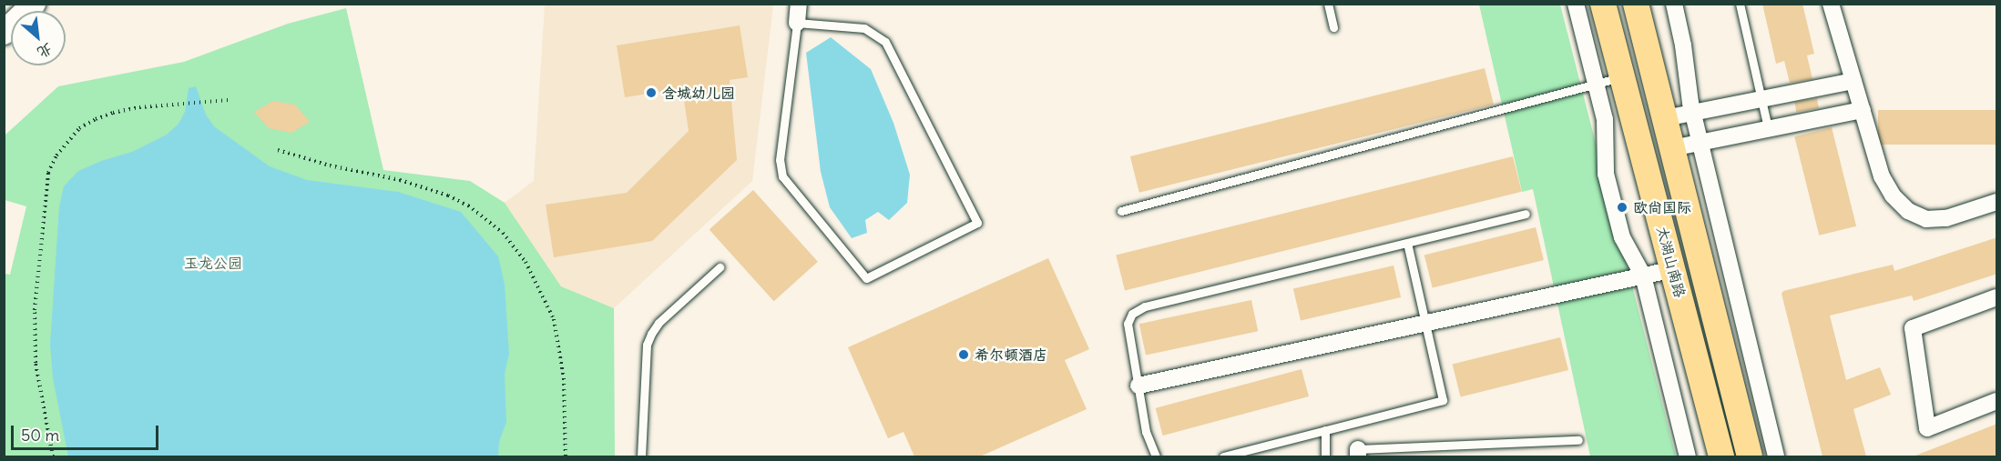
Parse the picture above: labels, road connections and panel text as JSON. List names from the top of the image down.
{
  "streets": {
    "main road": ["太湖山南路"]
  },
  "parks": ["玉龙公园"],
  "places": ["含城幼儿园", "欧尚国际", "希尔顿酒店"],
  "scale_bar": "50 m",
  "north": "bottom right"
}
